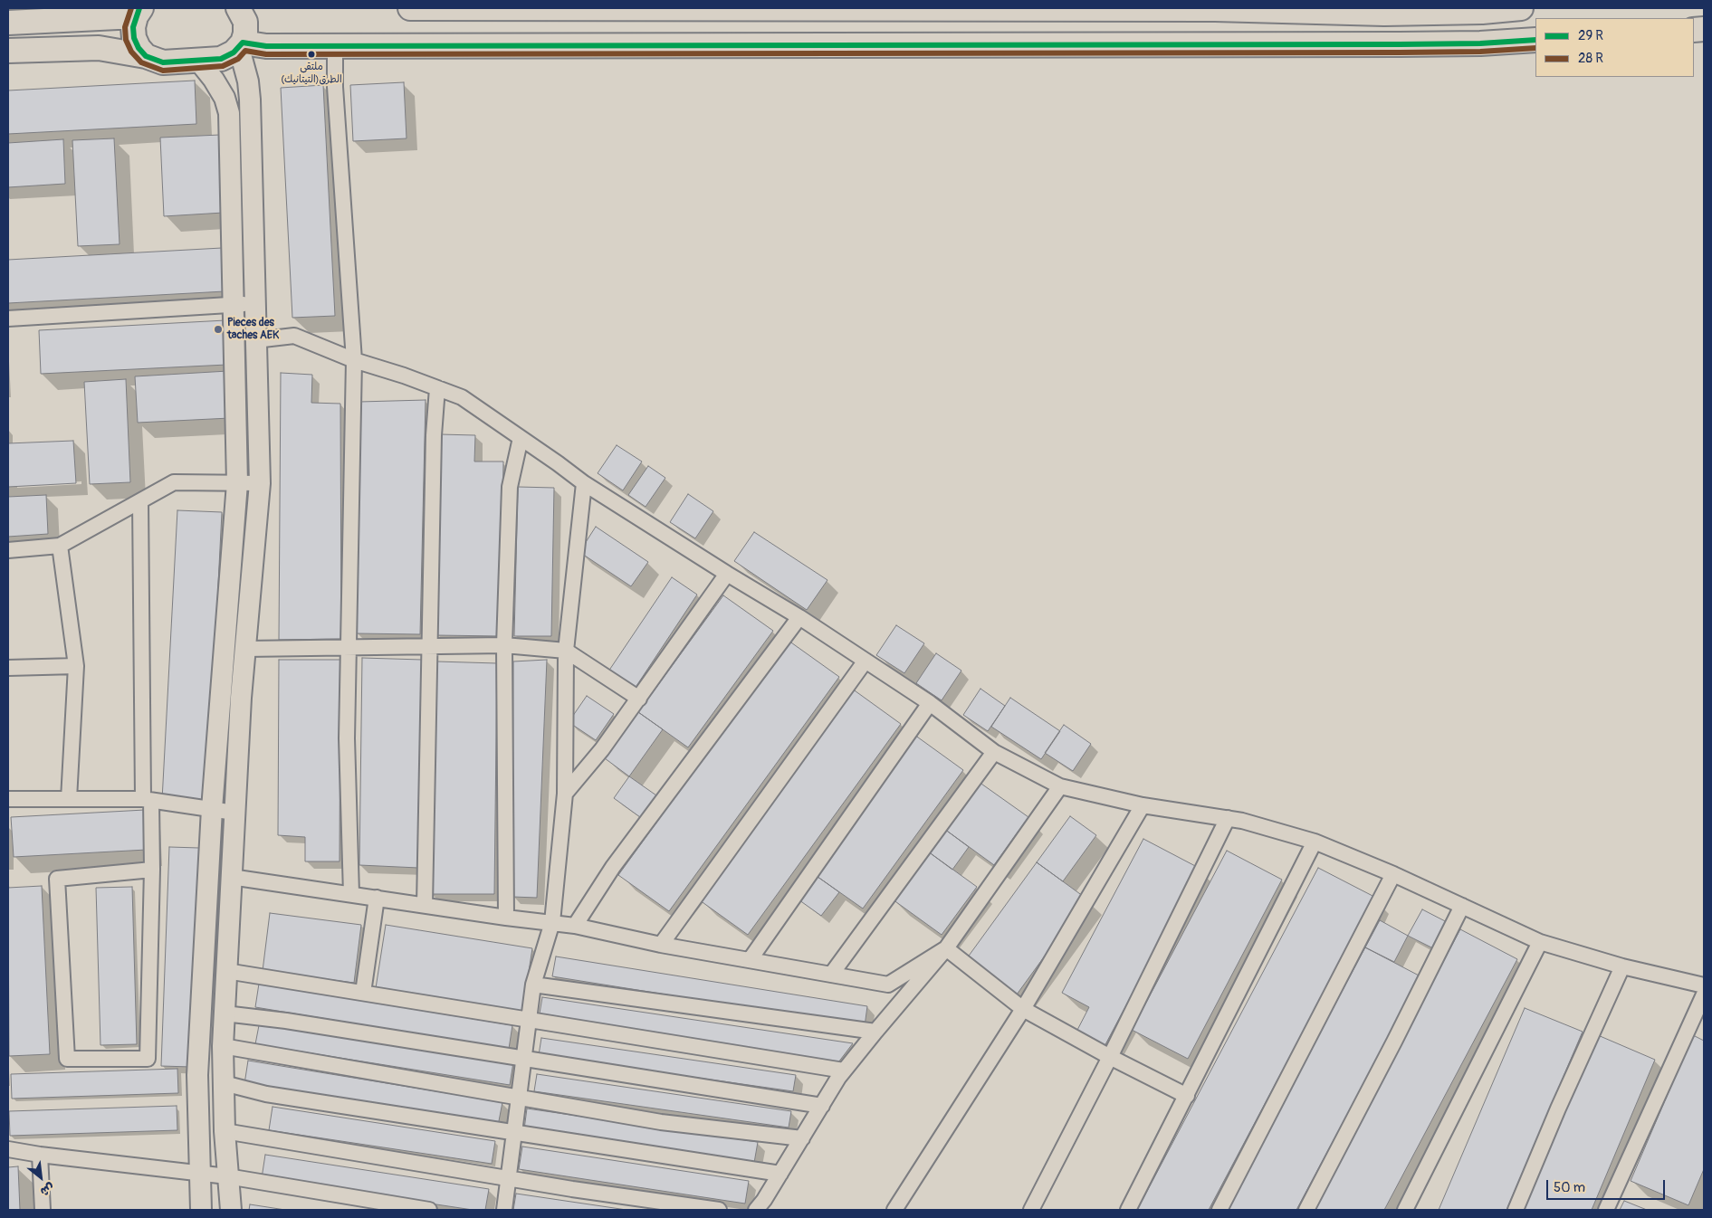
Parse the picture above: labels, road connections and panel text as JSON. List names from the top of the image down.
{
  "places": ["ملتقى الطرق(التيتانيك)", "Pieces des taches AEK"],
  "legend": ["29 R", "28 R"],
  "scale_bar": "50 m",
  "north": "bottom right"
}
